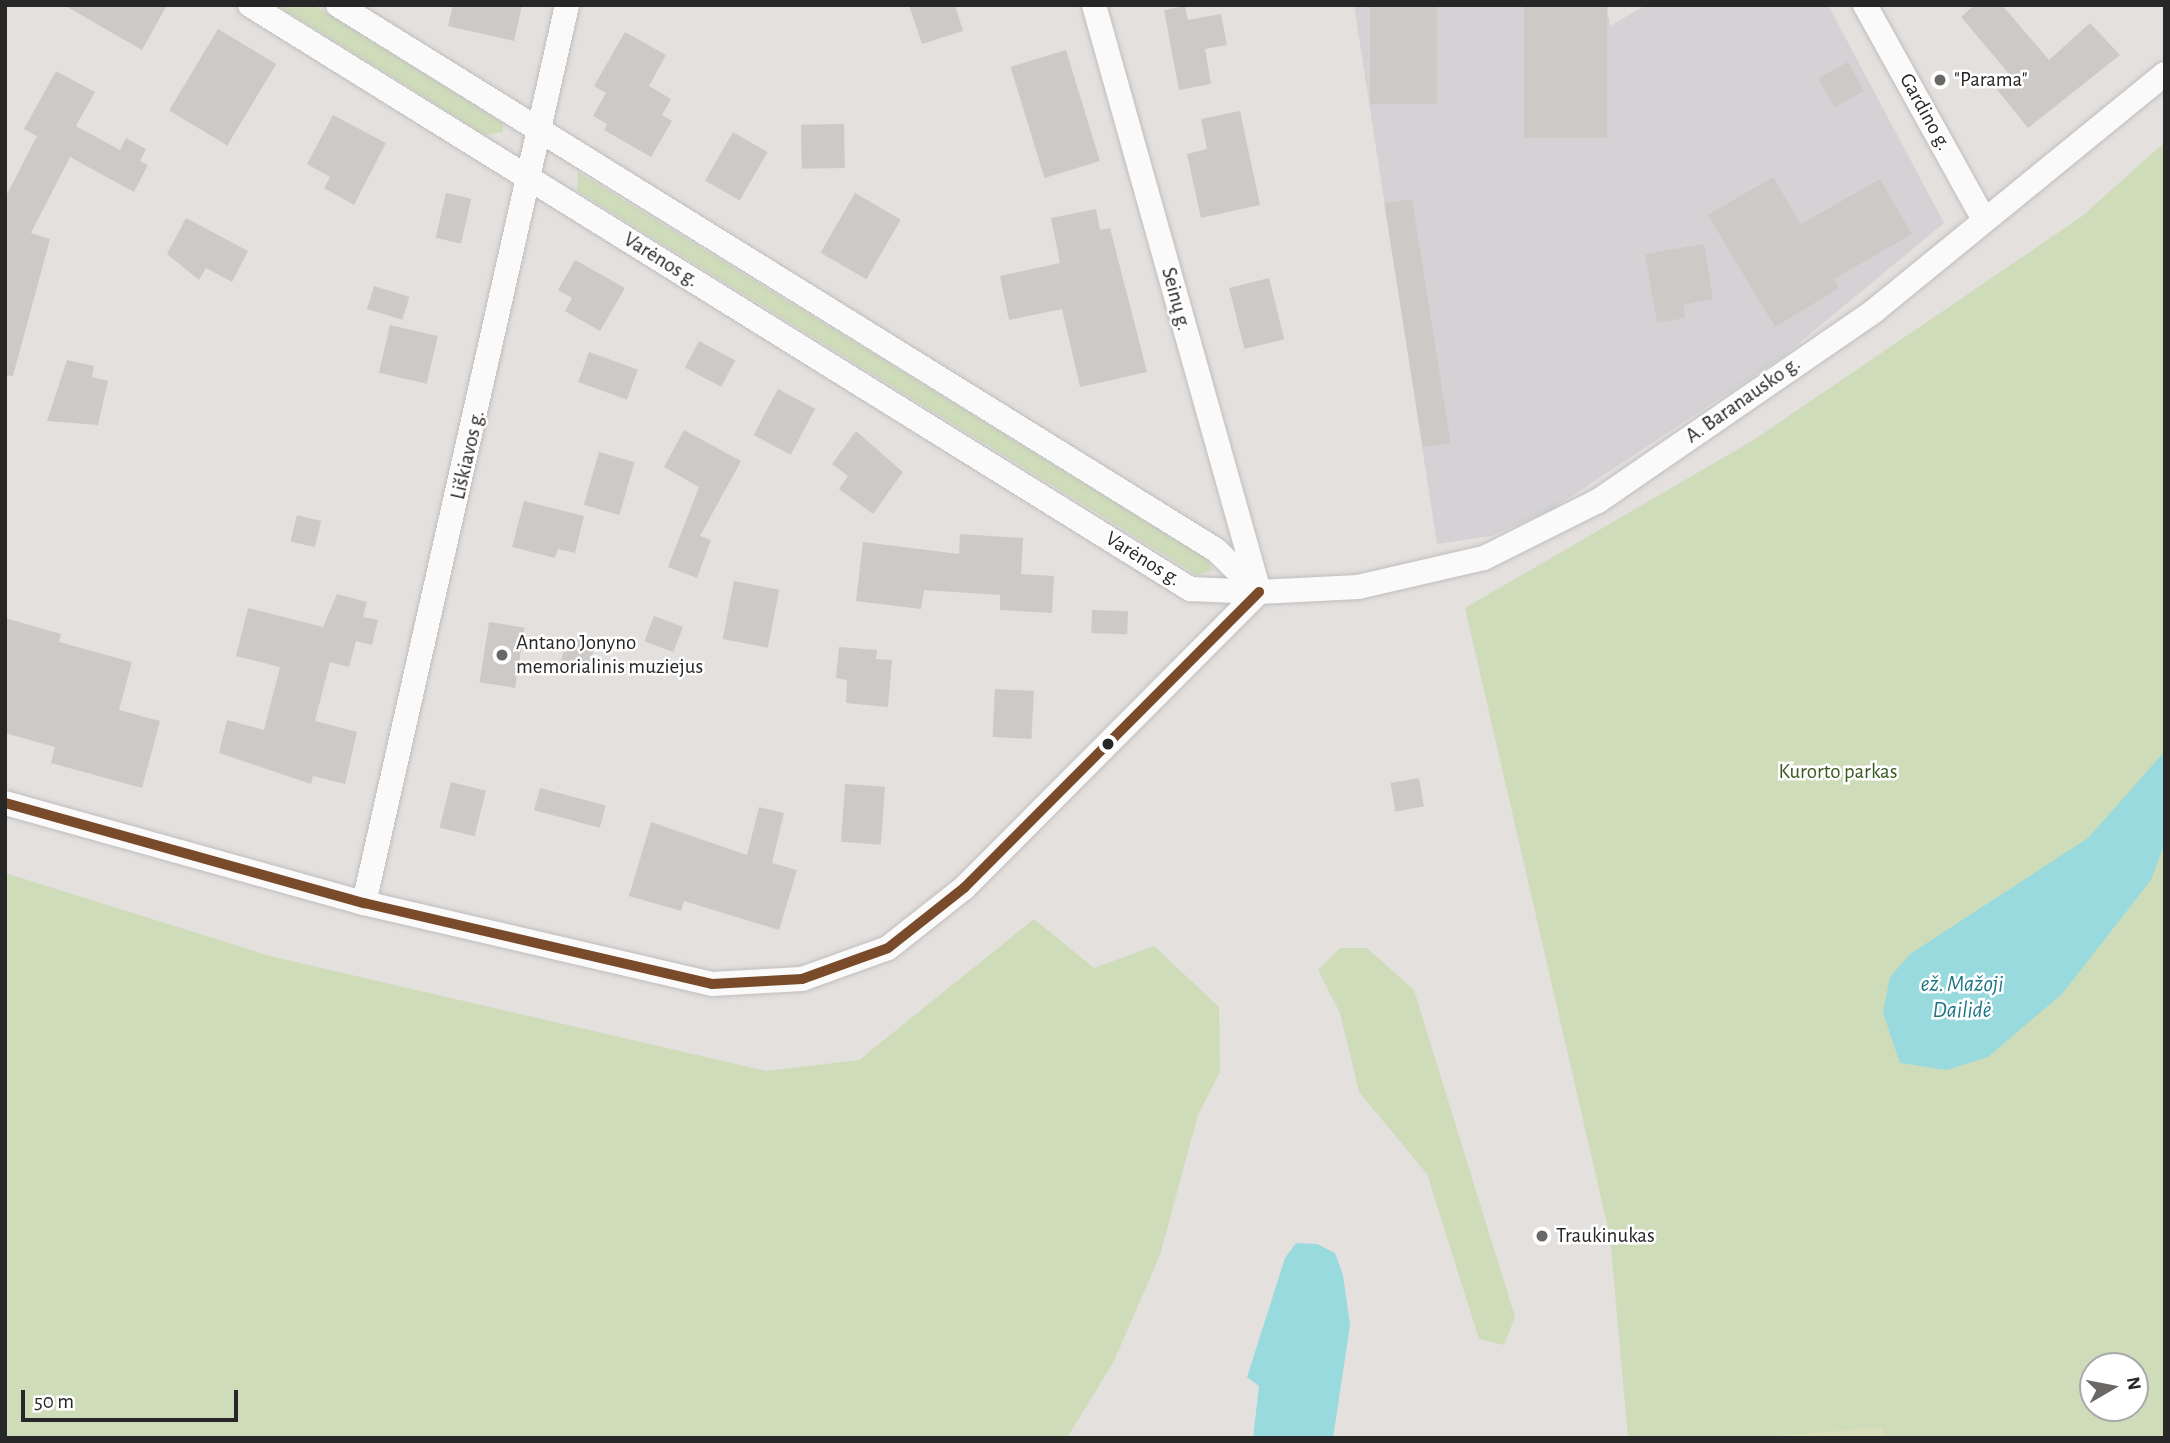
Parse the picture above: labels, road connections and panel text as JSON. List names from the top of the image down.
{
  "streets": {
    "street": [
      "Gardino g.",
      "Varėnos g.",
      "Seinų g.",
      "A. Baranausko g.",
      "Liškiavos g."
    ]
  },
  "crossings": [
    ["Gardino g.", "A. Baranausko g."],
    ["Varėnos g.", "Seinų g."],
    ["Varėnos g.", "A. Baranausko g."],
    ["Varėnos g.", "Liškiavos g."],
    ["Seinų g.", "A. Baranausko g."]
  ],
  "water": ["ež. Mažoji Dailidė"],
  "parks": ["Kurorto parkas"],
  "places": ["\"Parama\"", "Antano Jonyno memorialinis muziejus", "Traukinukas"],
  "scale_bar": "50 m",
  "north": "right"
}
